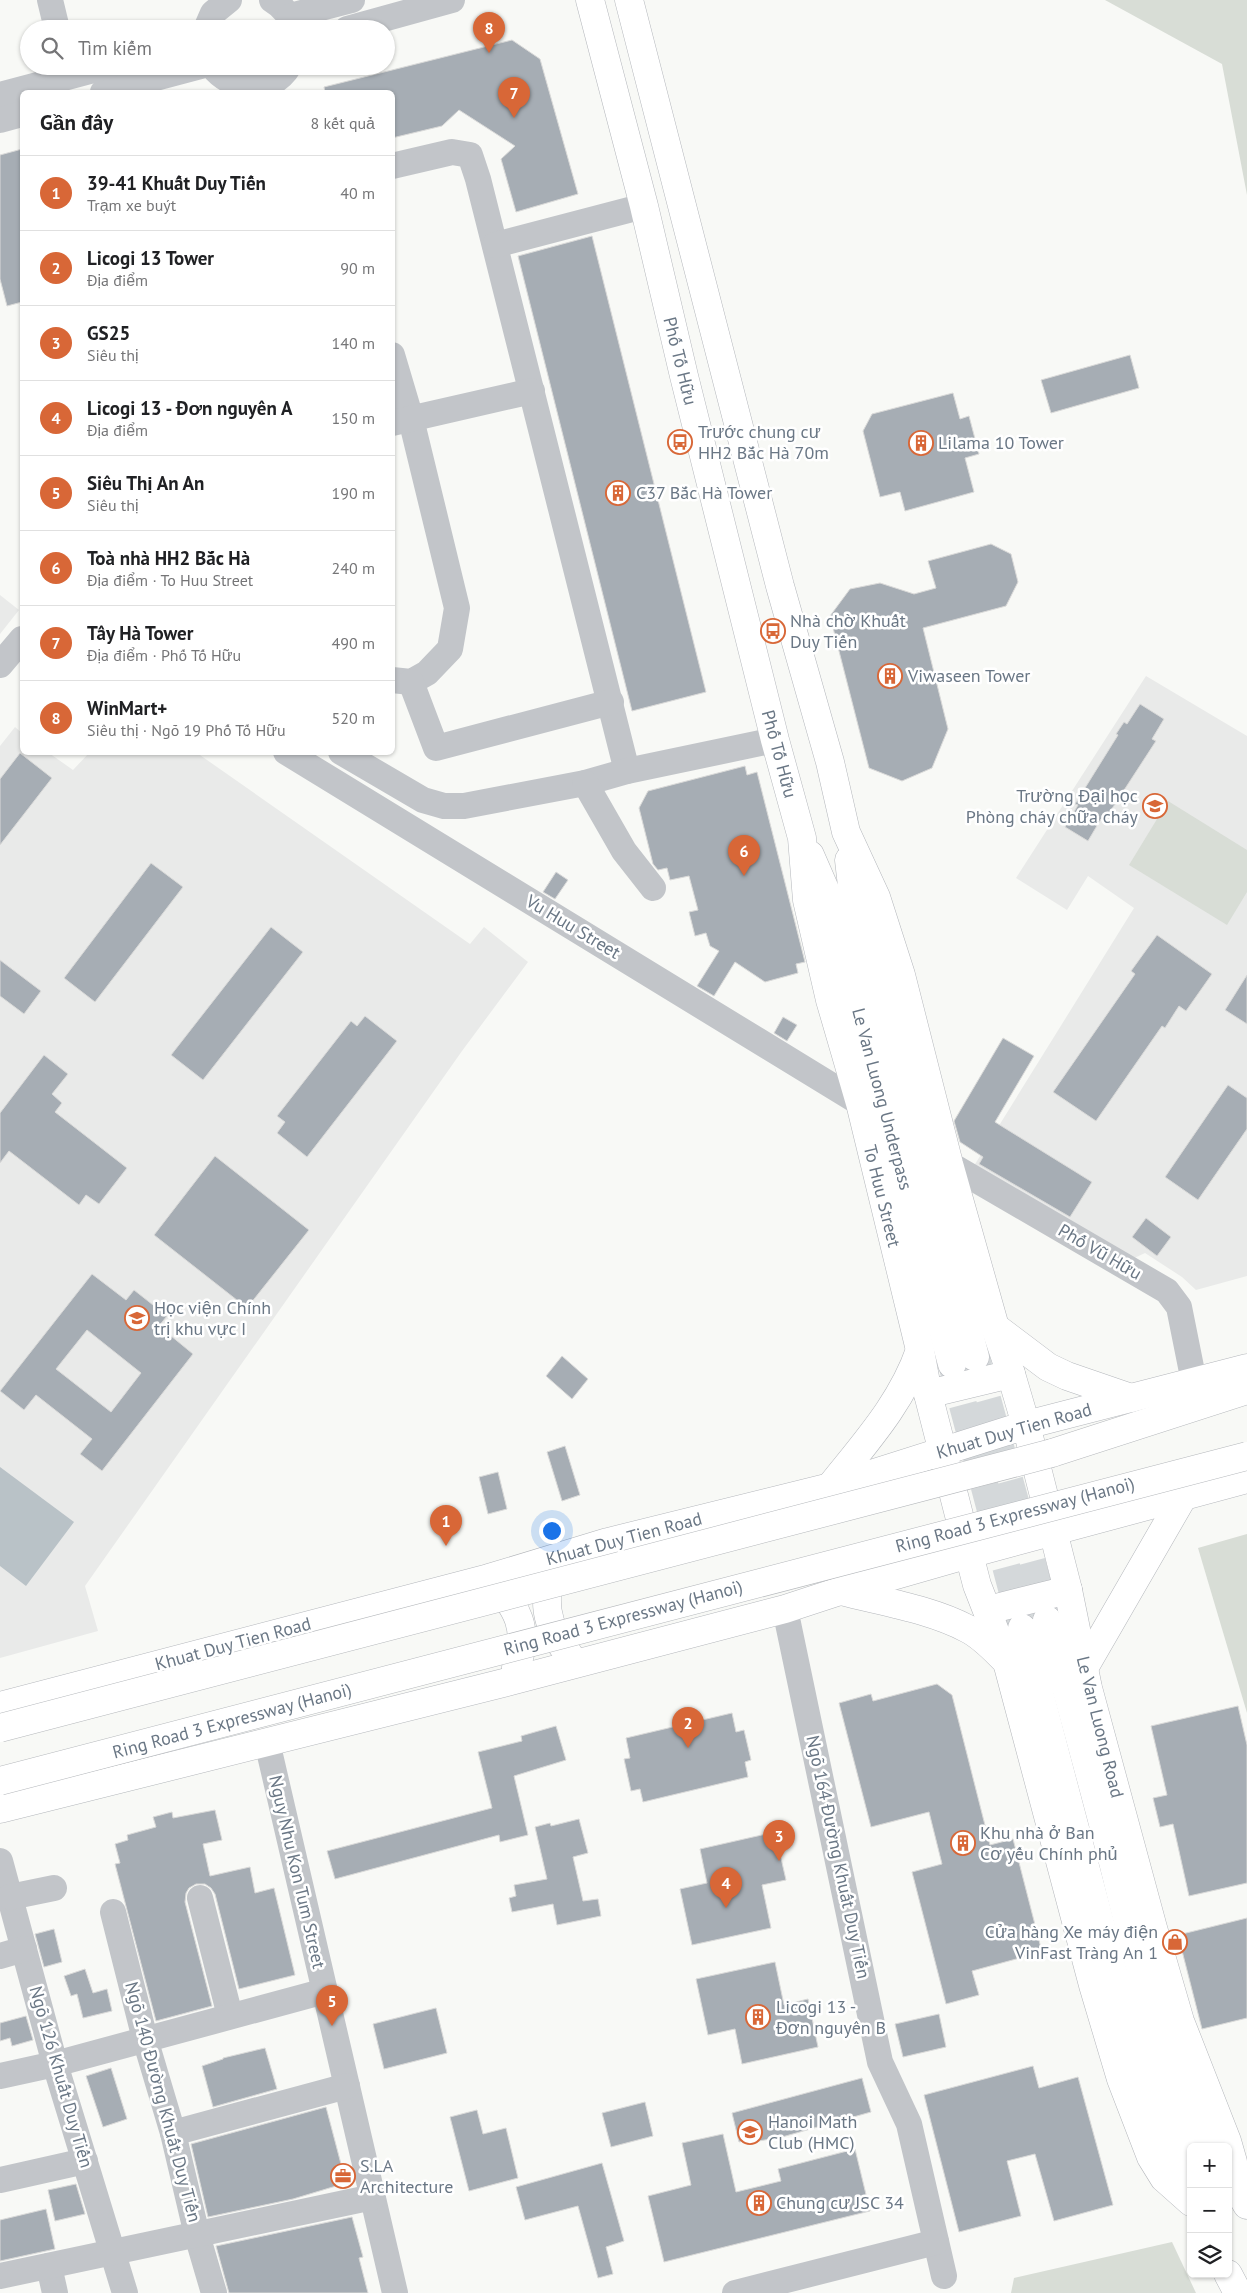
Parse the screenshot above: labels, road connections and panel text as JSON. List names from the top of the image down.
{
  "streets": {
    "main road": [
      "Phố Tố Hữu",
      "Le Van Luong Underpass",
      "To Huu Street",
      "Khuat Duy Tien Road",
      "Ring Road 3 Expressway (Hanoi)",
      "Le Van Luong Road"
    ],
    "street": [
      "Vu Huu Street",
      "Phố Vũ Hữu",
      "Ngõ 164 Đường Khuất Duy Tiến",
      "Nguy Nhu Kon Tum Street",
      "Ngõ 126 Khuất Duy Tiến",
      "Ngõ 140 Đường Khuất Duy Tiến"
    ]
  },
  "crossings": [
    ["Phố Tố Hữu", "Le Van Luong Underpass"],
    ["Phố Tố Hữu", "To Huu Street"],
    ["Vu Huu Street", "To Huu Street"],
    ["Le Van Luong Underpass", "To Huu Street"],
    ["To Huu Street", "Khuat Duy Tien Road"],
    ["Phố Vũ Hữu", "Khuat Duy Tien Road"]
  ],
  "places": {
    "bus stop": ["Trước chung cư HH2 Bắc Hà 70m", "Nhà chờ Khuất Duy Tiến"],
    "building": [
      "Lilama 10 Tower",
      "C37 Bắc Hà Tower",
      "Viwaseen Tower",
      "Khu nhà ở Ban Cơ yếu Chính phủ",
      "Licogi 13 - Đơn nguyên B",
      "Chung cư JSC 34"
    ],
    "school or university": ["Trường Đại học Phòng cháy chữa cháy", "Học viện Chính trị khu vực I", "Hanoi Math Club (HMC)"],
    "shop": ["Cửa hàng Xe máy điện VinFast Tràng An 1"],
    "office": ["S.LA Architecture"]
  },
  "page": {
    "pins": [
      "8",
      "7",
      "6",
      "1",
      "2",
      "3",
      "4",
      "5"
    ],
    "search": "Tìm kiếm",
    "heading": ["Gần đây", "8 kết quả"],
    "list": [
      {
        "mark": "1",
        "name": "39-41 Khuất Duy Tiến",
        "note": "Trạm xe buýt",
        "value": "40 m"
      },
      {
        "mark": "2",
        "name": "Licogi 13 Tower",
        "note": "Địa điểm",
        "value": "90 m"
      },
      {
        "mark": "3",
        "name": "GS25",
        "note": "Siêu thị",
        "value": "140 m"
      },
      {
        "mark": "4",
        "name": "Licogi 13 - Đơn nguyên A",
        "note": "Địa điểm",
        "value": "150 m"
      },
      {
        "mark": "5",
        "name": "Siêu Thị An An",
        "note": "Siêu thị",
        "value": "190 m"
      },
      {
        "mark": "6",
        "name": "Toà nhà HH2 Bắc Hà",
        "note": "Địa điểm · To Huu Street",
        "value": "240 m"
      },
      {
        "mark": "7",
        "name": "Tây Hà Tower",
        "note": "Địa điểm · Phố Tố Hữu",
        "value": "490 m"
      },
      {
        "mark": "8",
        "name": "WinMart+",
        "note": "Siêu thị · Ngõ 19 Phố Tố Hữu",
        "value": "520 m"
      }
    ],
    "map_buttons": ["+", "−"]
  }
}
